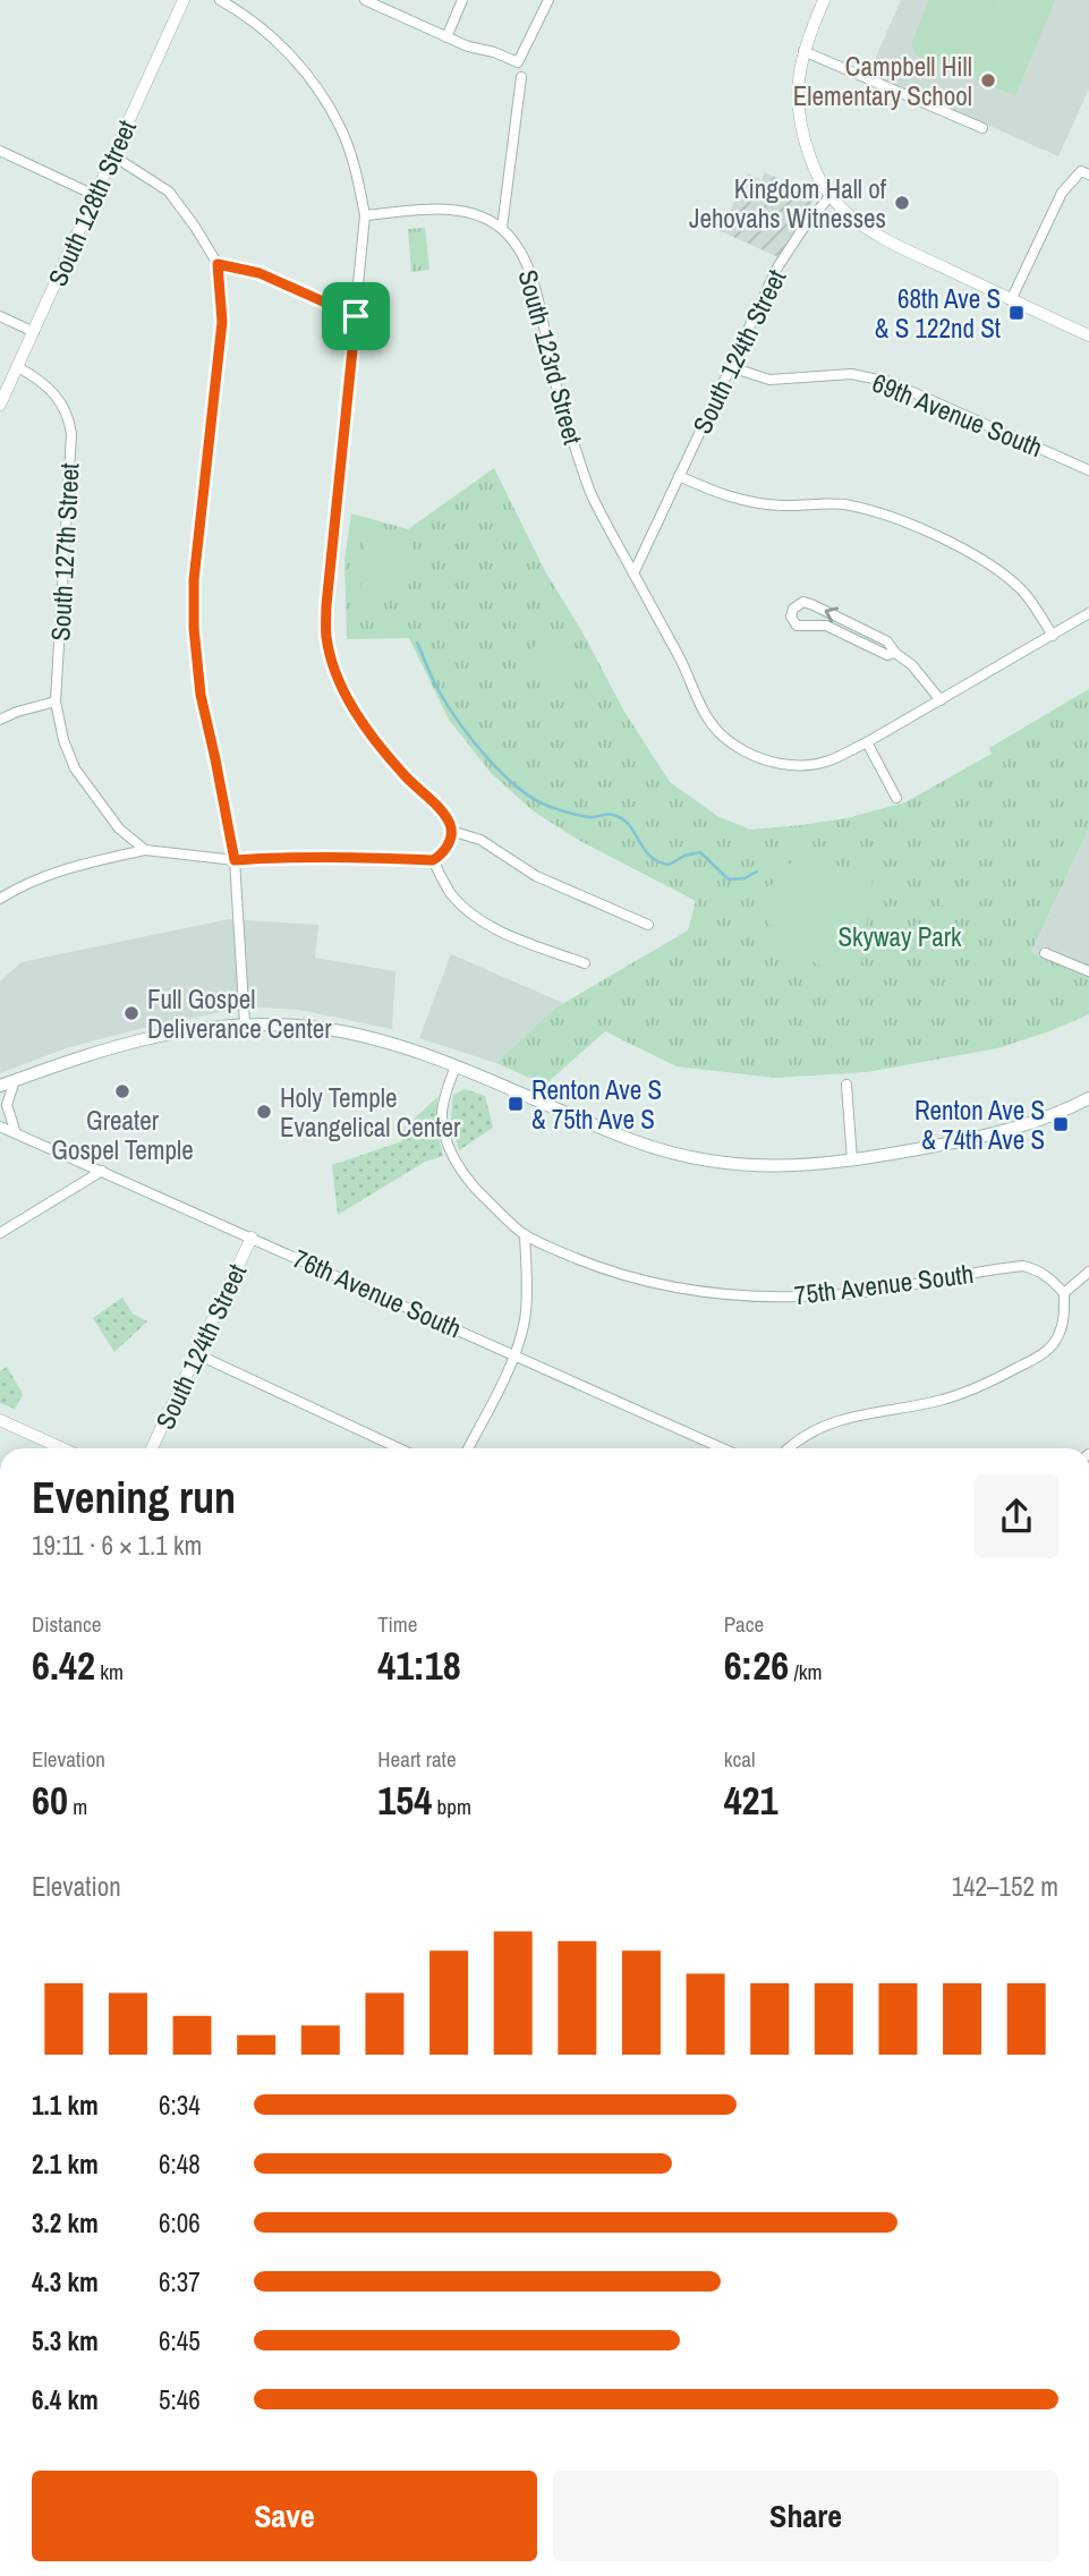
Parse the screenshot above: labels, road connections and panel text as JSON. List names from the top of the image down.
{
  "streets": {
    "street": [
      "South 128th Street",
      "South 124th Street",
      "South 123rd Street",
      "69th Avenue South",
      "South 127th Street",
      "75th Avenue South",
      "76th Avenue South"
    ]
  },
  "crossings": [
    ["South 128th Street", "South 127th Street"],
    ["South 124th Street", "South 123rd Street"],
    ["South 124th Street", "69th Avenue South"],
    ["South 124th Street", "76th Avenue South"]
  ],
  "parks": ["Skyway Park"],
  "places": {
    "other": [
      "Campbell Hill Elementary School",
      "Kingdom Hall of Jehovahs Witnesses",
      "Full Gospel Deliverance Center",
      "Greater Gospel Temple",
      "Holy Temple Evangelical Center"
    ],
    "transit": ["68th Ave S & S 122nd St", "Renton Ave S & 75th Ave S", "Renton Ave S & 74th Ave S"]
  },
  "page": {
    "heading": ["Evening run", "19:11 · 6 × 1.1 km"],
    "stats": [
      ["Distance", "6.42 km"],
      ["Time", "41:18"],
      ["Pace", "6:26 /km"],
      ["Elevation", "60 m"],
      ["Heart rate", "154 bpm"],
      ["kcal", "421"]
    ],
    "chart": ["Elevation", "142–152 m"],
    "list": [
      {
        "name": "1.1 km",
        "note": "6:34"
      },
      {
        "name": "2.1 km",
        "note": "6:48"
      },
      {
        "name": "3.2 km",
        "note": "6:06"
      },
      {
        "name": "4.3 km",
        "note": "6:37"
      },
      {
        "name": "5.3 km",
        "note": "6:45"
      },
      {
        "name": "6.4 km",
        "note": "5:46"
      }
    ],
    "buttons": ["Save", "Share"]
  }
}
